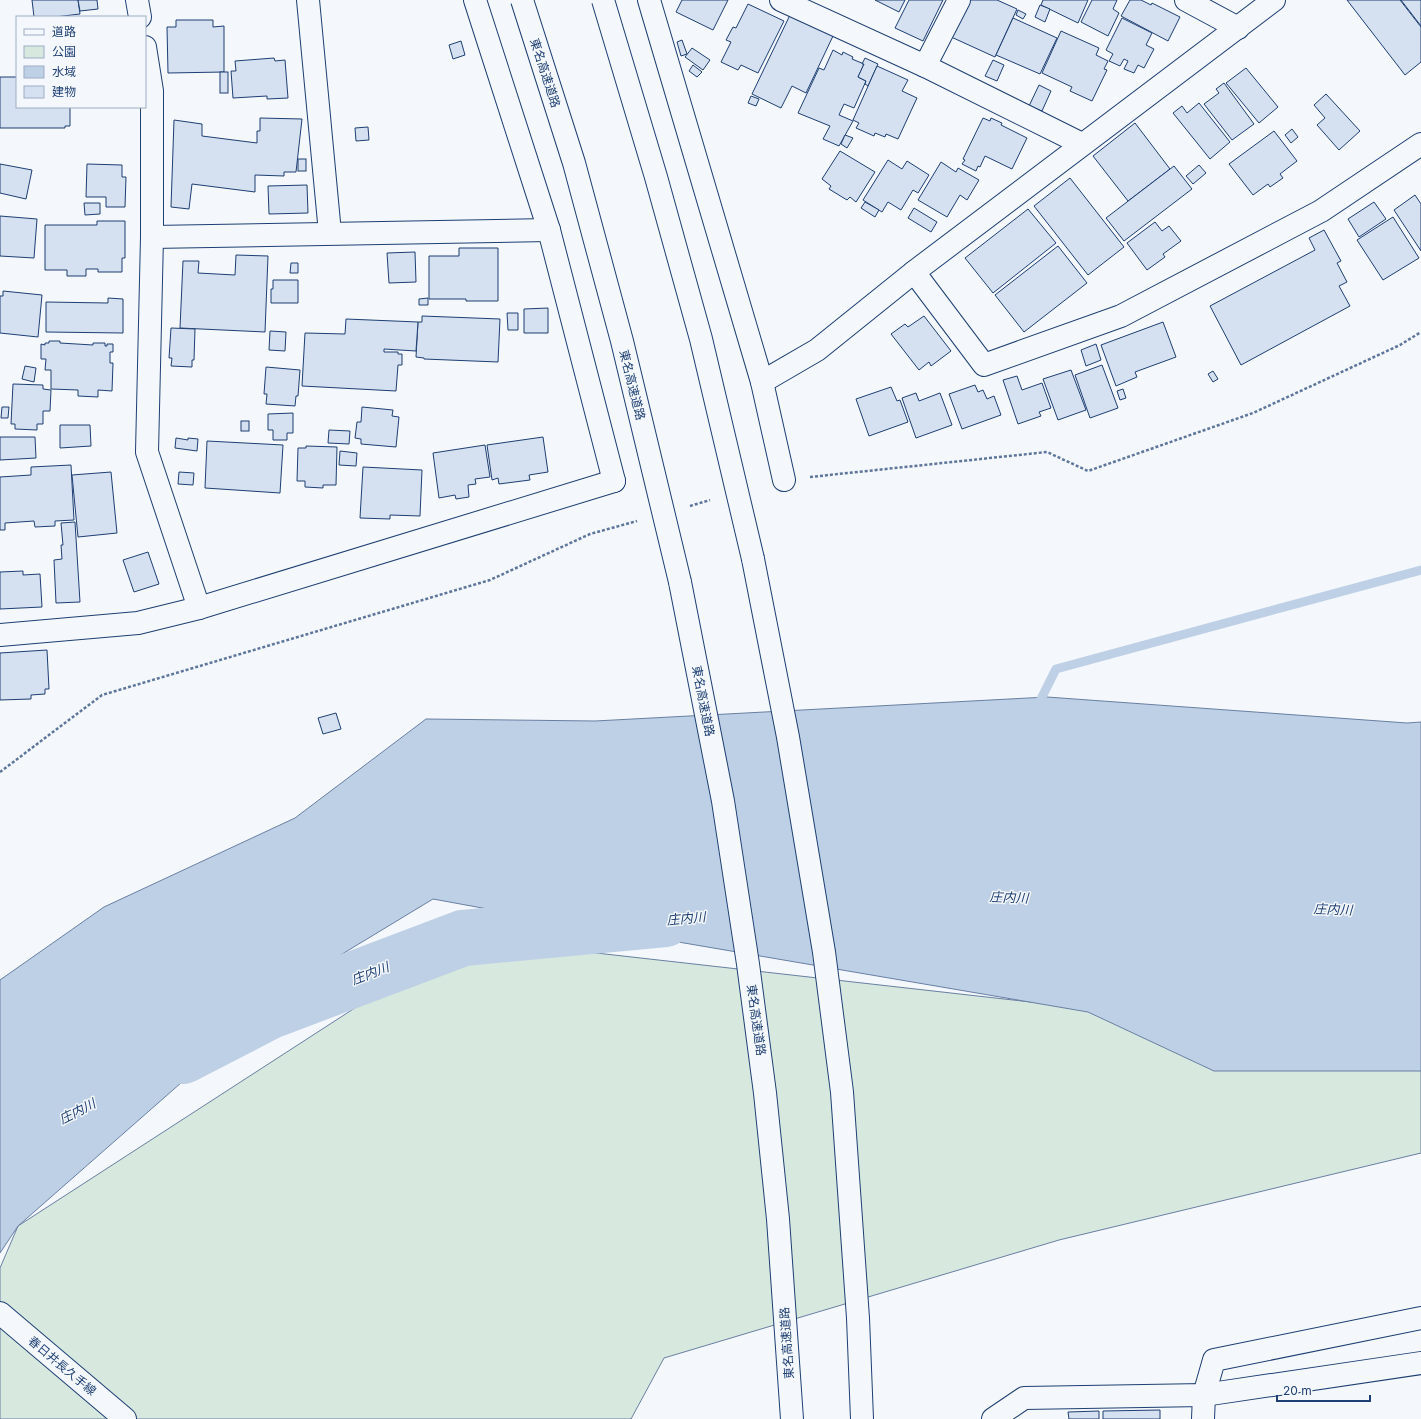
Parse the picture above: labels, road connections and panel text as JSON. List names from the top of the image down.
{
  "streets": {
    "main road": ["東名高速道路", "春日井長久手線"]
  },
  "water": ["庄内川"],
  "legend": [
    "道路",
    "公園",
    "水域",
    "建物"
  ],
  "scale_bar": "20 m"
}
